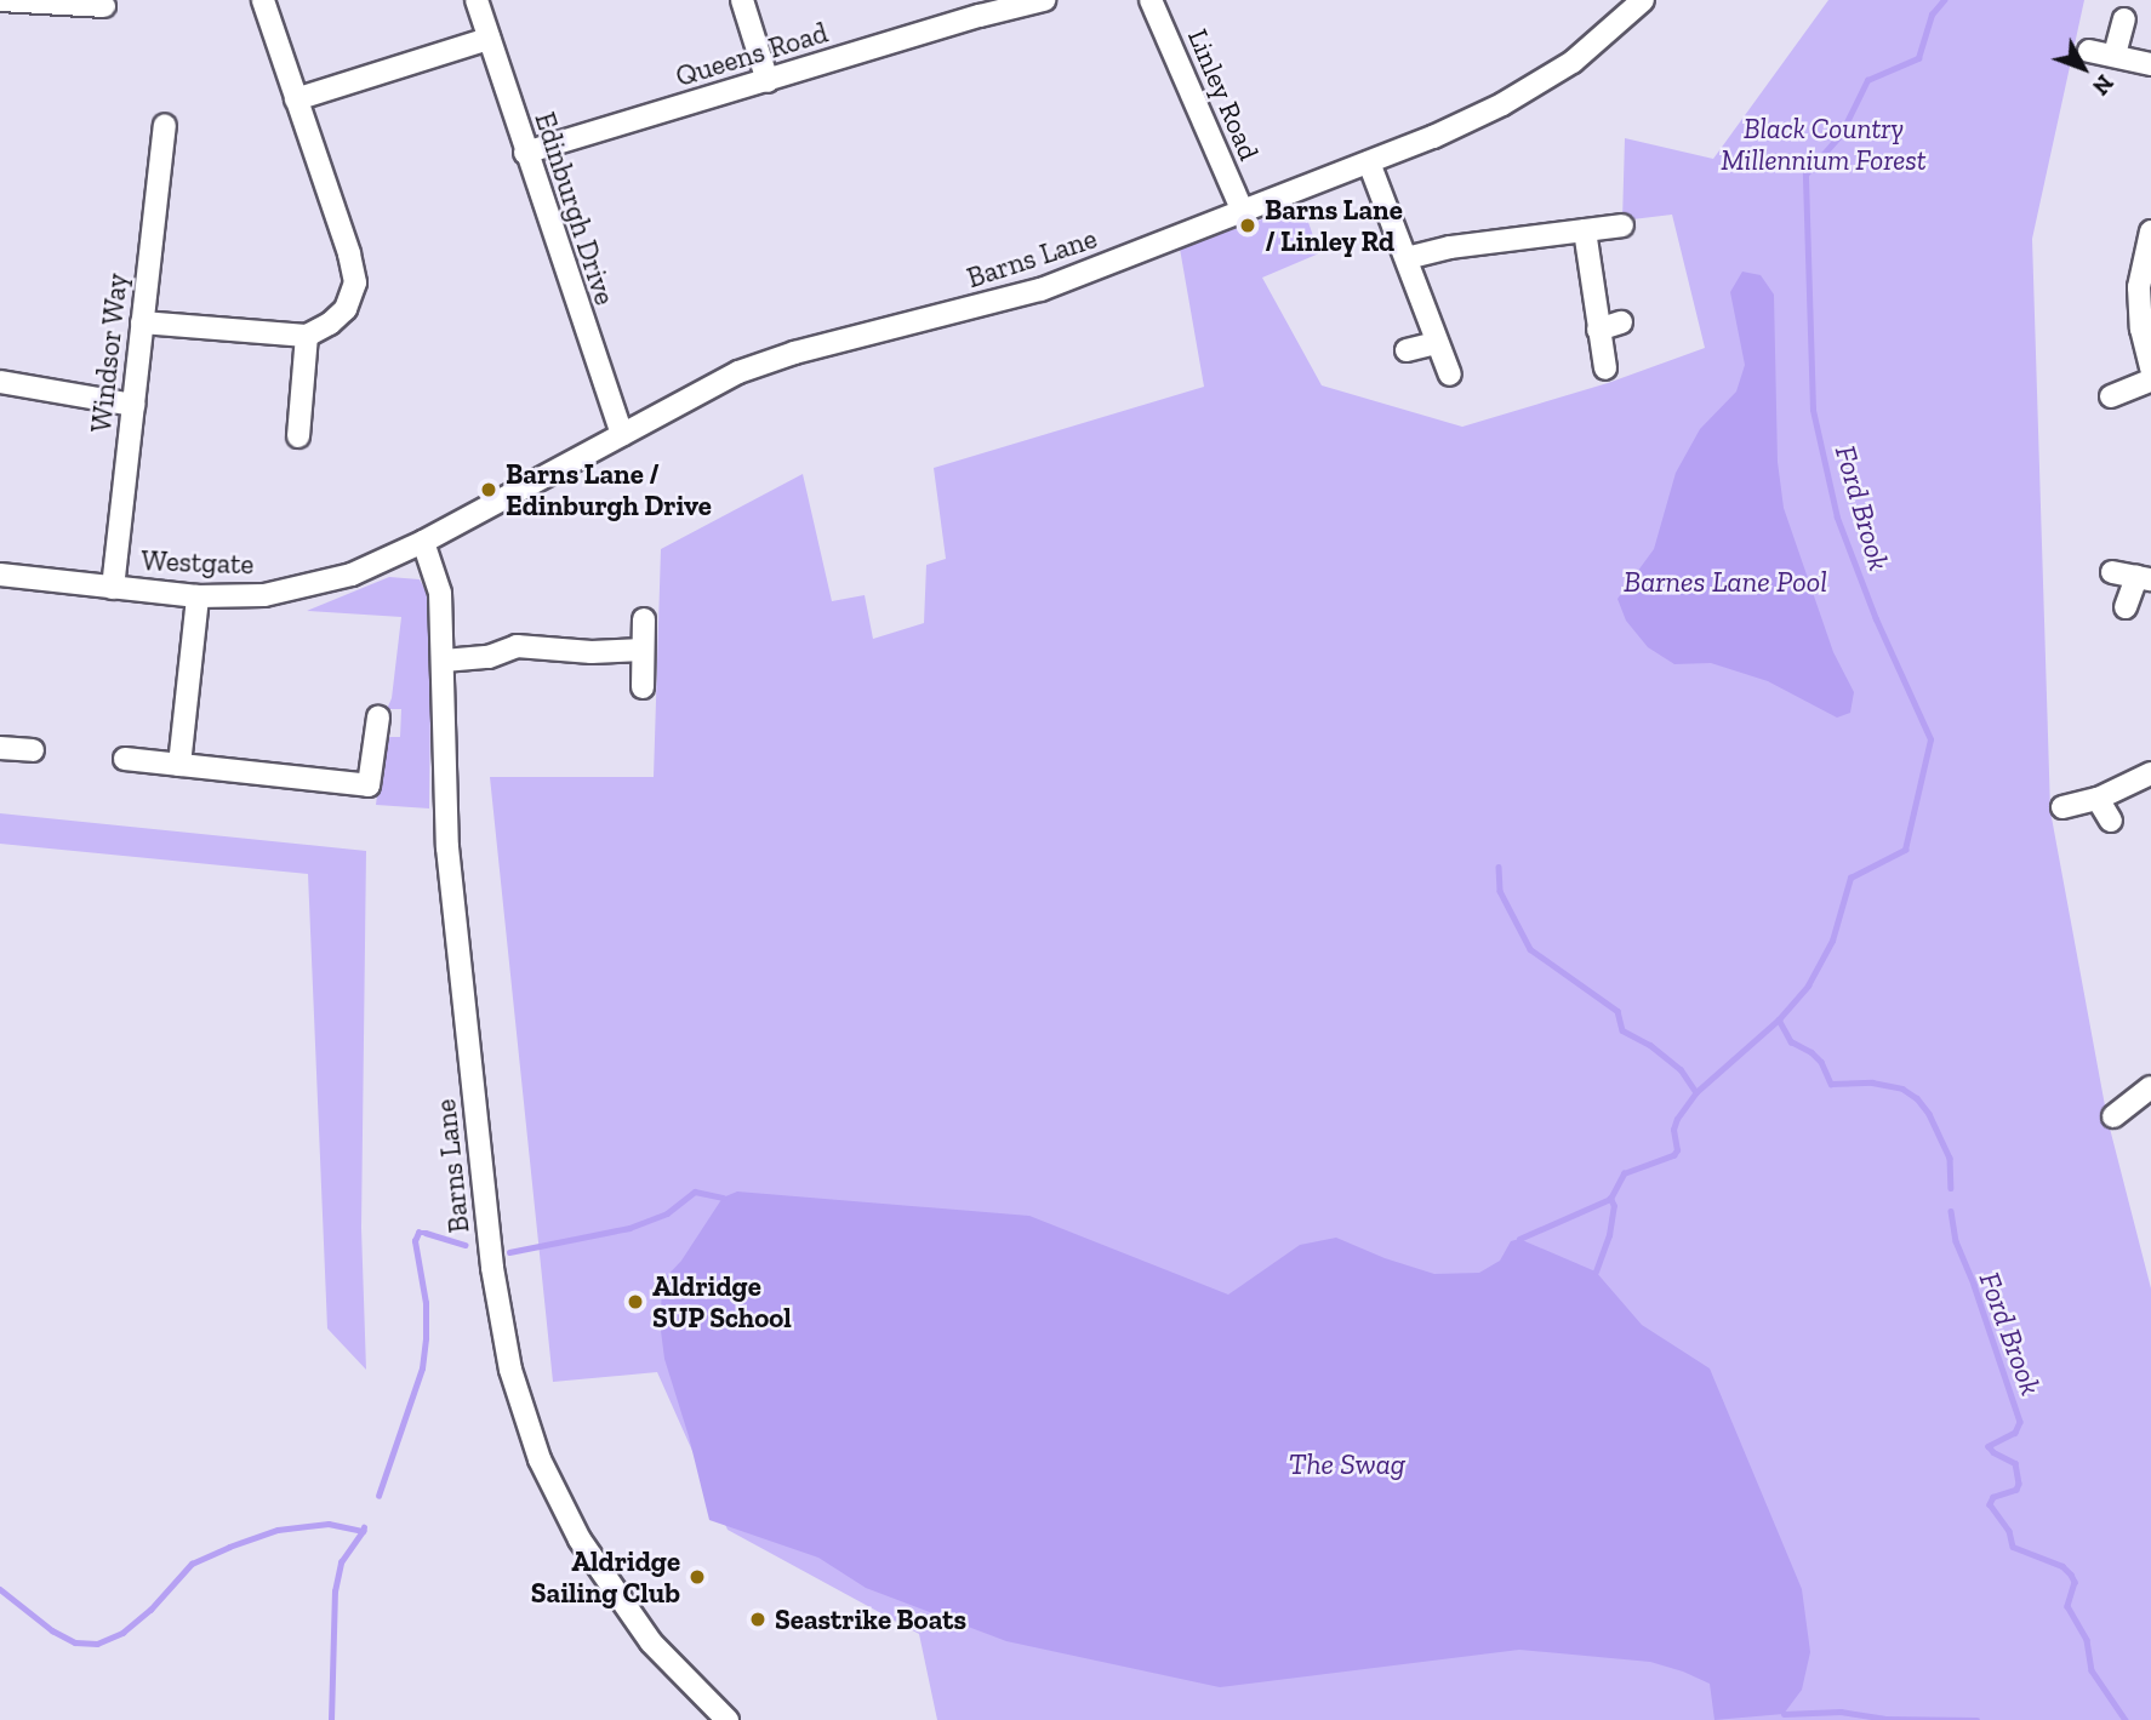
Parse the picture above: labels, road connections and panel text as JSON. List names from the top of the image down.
{
  "streets": {
    "street": [
      "Queens Road",
      "Linley Road",
      "Edinburgh Drive",
      "Barns Lane",
      "Windsor Way",
      "Westgate"
    ]
  },
  "crossings": [
    ["Queens Road", "Edinburgh Drive"],
    ["Linley Road", "Barns Lane"],
    ["Edinburgh Drive", "Barns Lane"],
    ["Barns Lane", "Westgate"],
    ["Windsor Way", "Westgate"]
  ],
  "water": ["Ford Brook", "Barnes Lane Pool", "The Swag"],
  "parks": ["Black Country Millennium Forest"],
  "places": [
    "Barns Lane / Linley Rd",
    "Barns Lane / Edinburgh Drive",
    "Aldridge SUP School",
    "Aldridge Sailing Club",
    "Seastrike Boats"
  ],
  "north": "bottom right"
}
